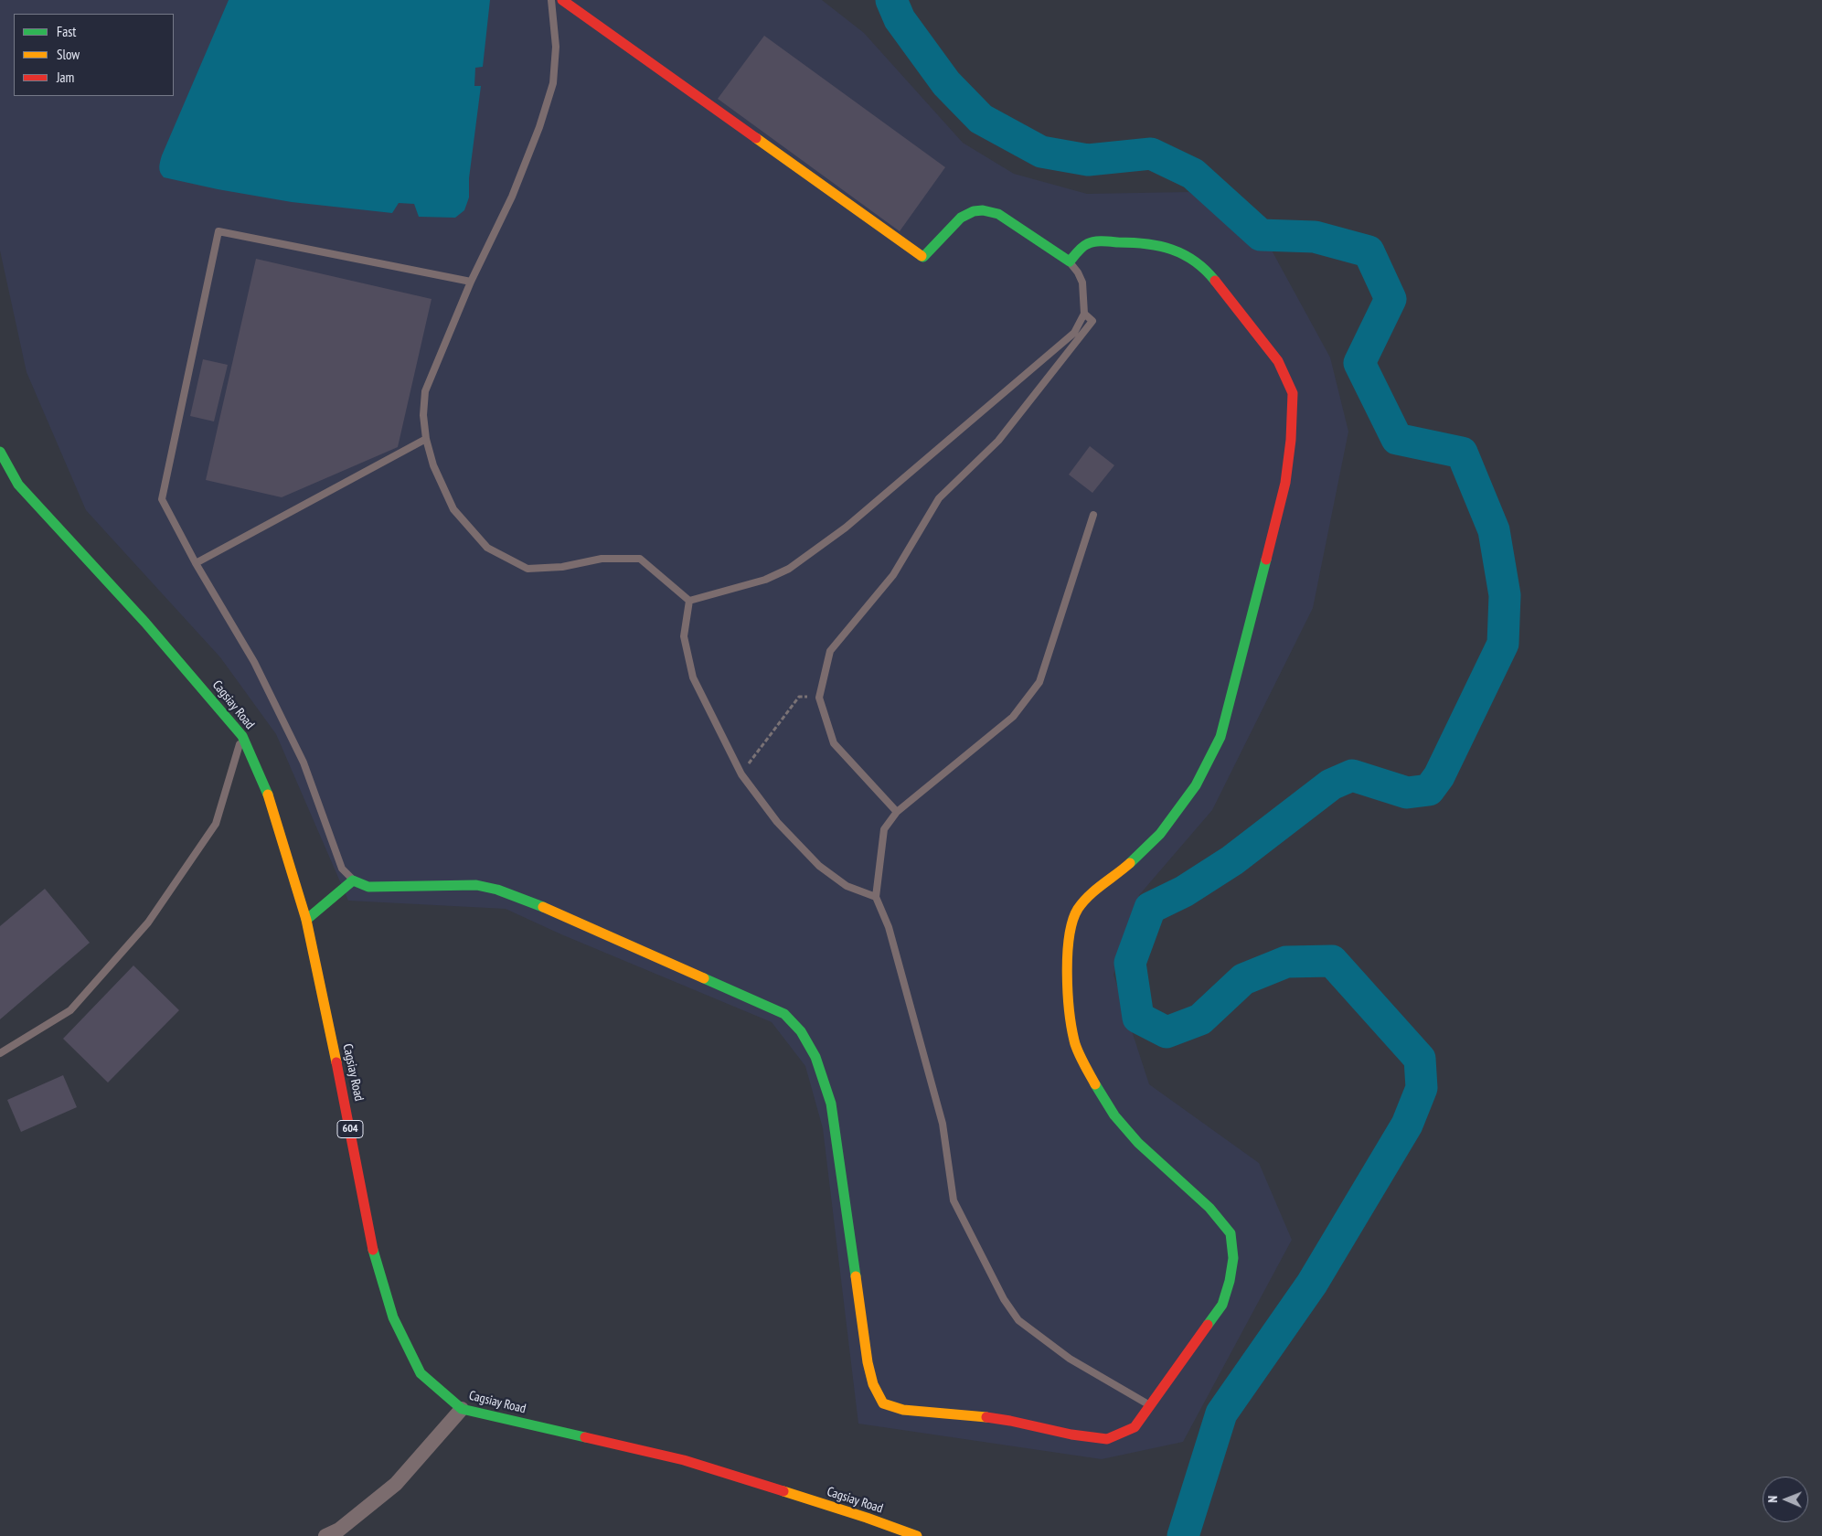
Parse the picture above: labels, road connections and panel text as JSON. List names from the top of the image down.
{
  "streets": {
    "street": ["Cagsiay Road", "604"]
  },
  "legend": ["Fast", "Slow", "Jam"],
  "north": "left"
}
